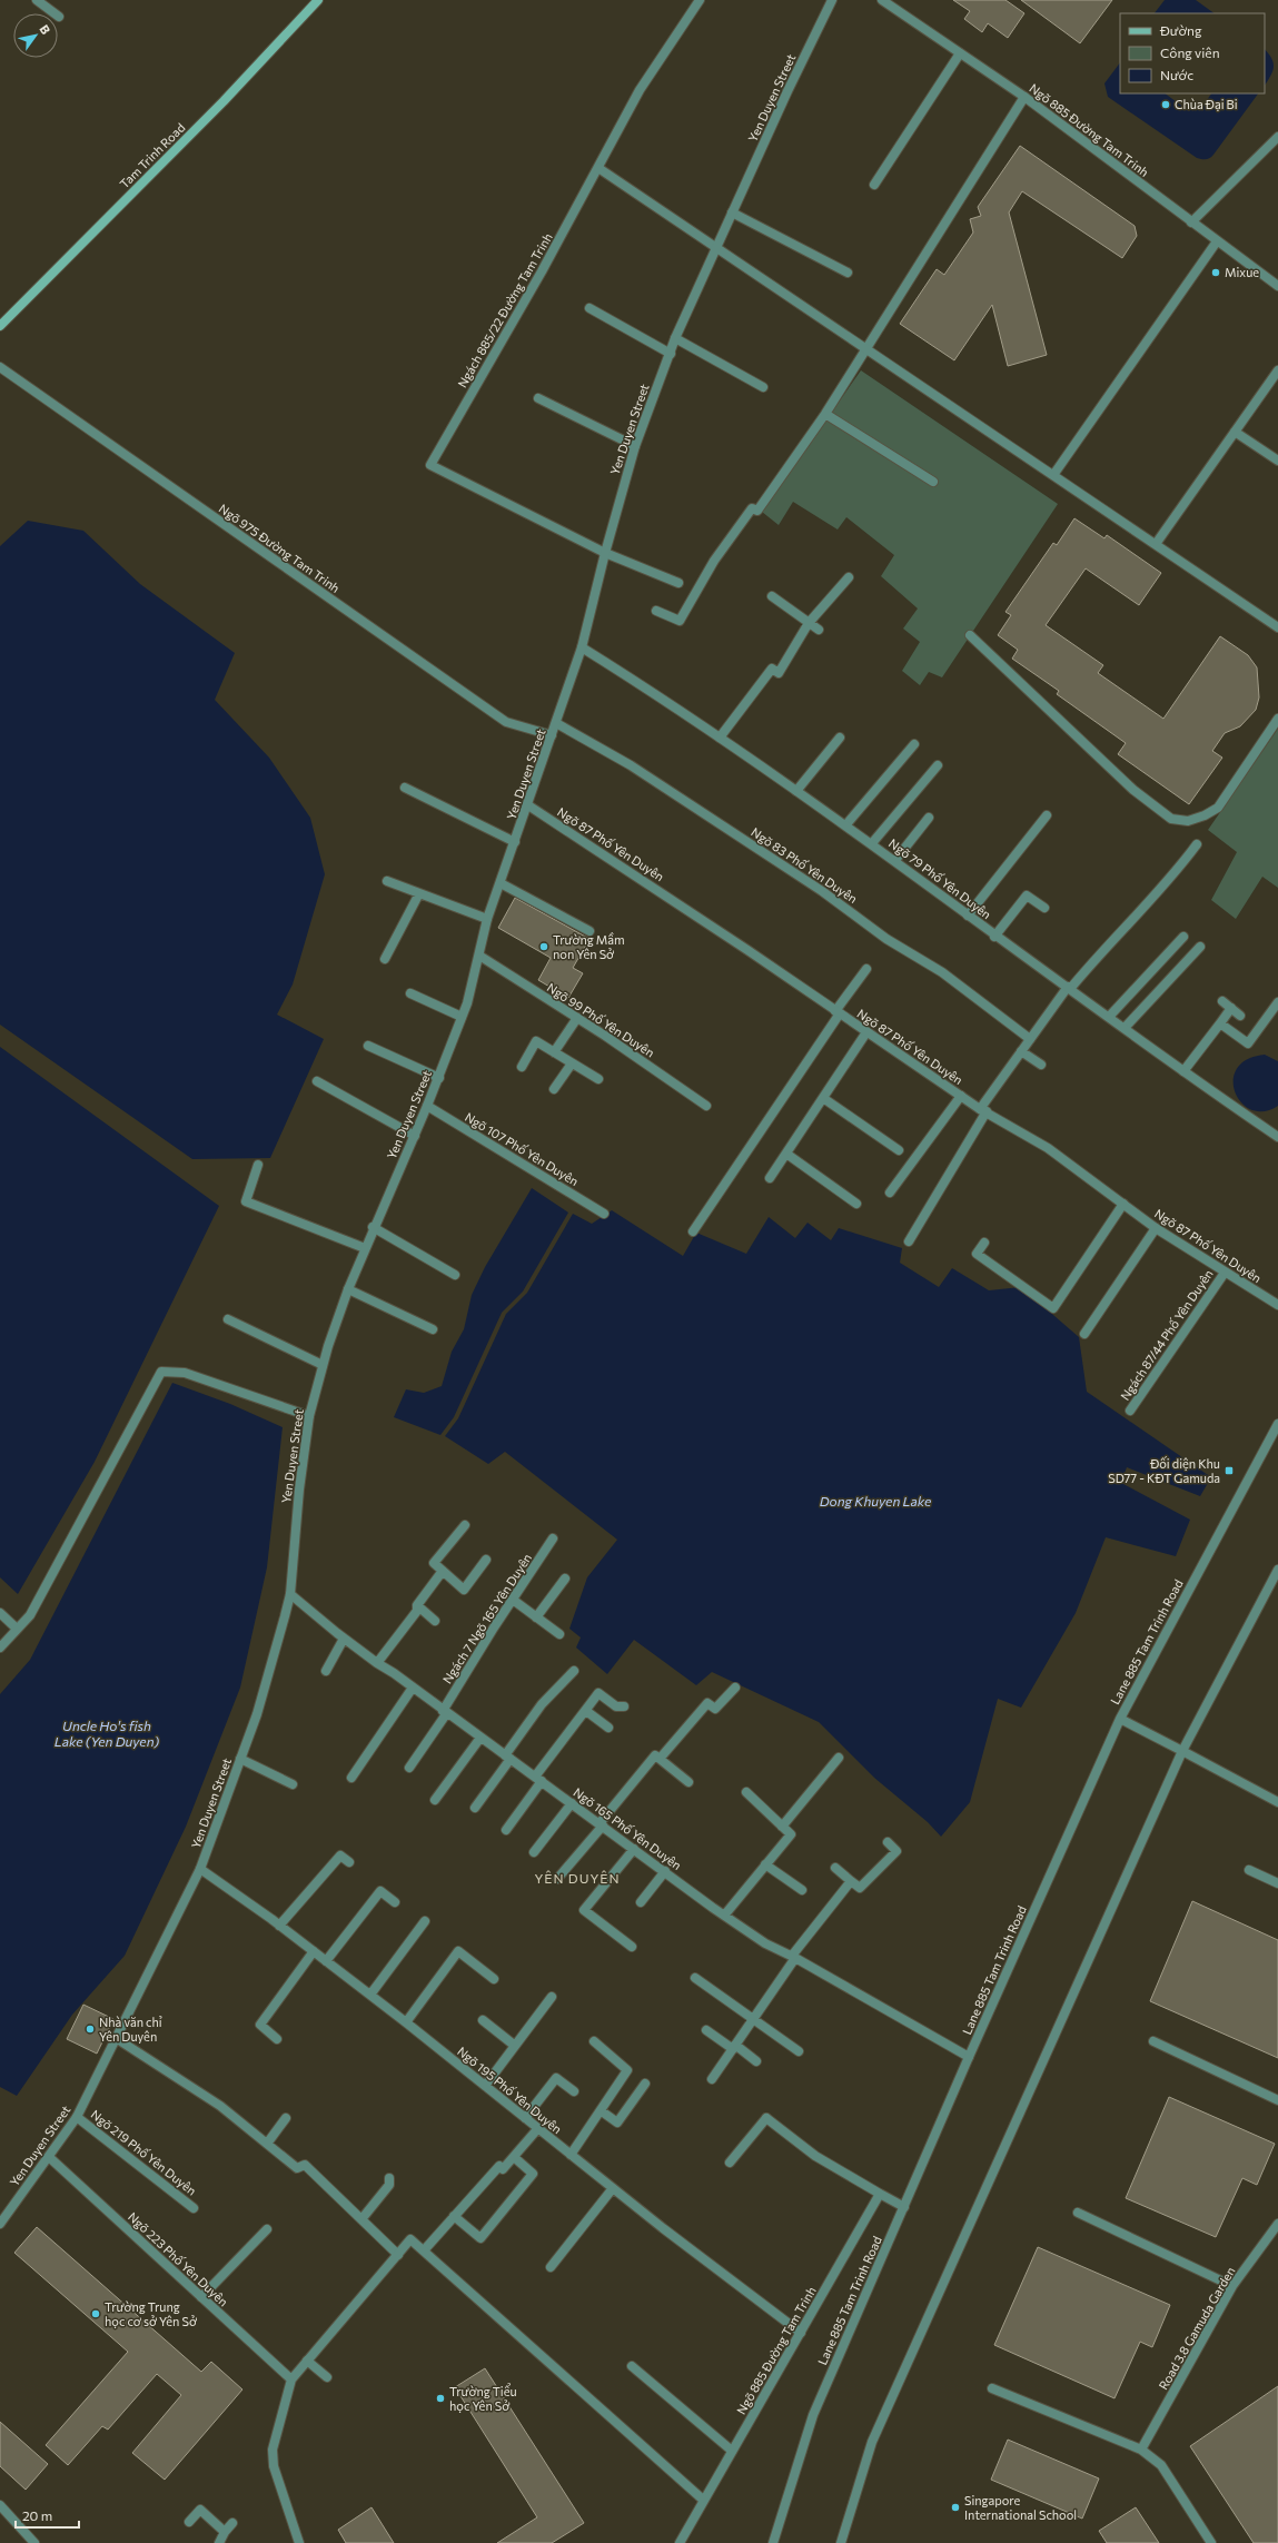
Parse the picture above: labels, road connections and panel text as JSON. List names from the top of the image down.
{
  "streets": {
    "main road": ["Tam Trinh Road"],
    "street": [
      "Yen Duyen Street",
      "Ngõ 885 Đường Tam Trinh",
      "Ngách 885/22 Đường Tam Trinh",
      "Ngõ 975 Đường Tam Trinh",
      "Ngõ 87 Phố Yên Duyên",
      "Ngõ 83 Phố Yên Duyên",
      "Ngõ 79 Phố Yên Duyên",
      "Ngõ 99 Phố Yên Duyên",
      "Ngõ 107 Phố Yên Duyên",
      "Ngách 87/44 Phố Yên Duyên",
      "Ngách 7 Ngõ 165 Yên Duyên",
      "Lane 885 Tam Trinh Road",
      "Ngõ 165 Phố Yên Duyên",
      "Ngõ 195 Phố Yên Duyên",
      "Ngõ 219 Phố Yên Duyên",
      "Ngõ 223 Phố Yên Duyên",
      "Road 3.8 Gamuda Garden"
    ]
  },
  "crossings": [
    ["Yen Duyen Street", "Ngách 885/22 Đường Tam Trinh"],
    ["Yen Duyen Street", "Ngõ 975 Đường Tam Trinh"],
    ["Yen Duyen Street", "Ngõ 87 Phố Yên Duyên"],
    ["Yen Duyen Street", "Ngõ 83 Phố Yên Duyên"],
    ["Yen Duyen Street", "Ngõ 79 Phố Yên Duyên"],
    ["Yen Duyen Street", "Ngõ 99 Phố Yên Duyên"],
    ["Yen Duyen Street", "Ngõ 107 Phố Yên Duyên"],
    ["Yen Duyen Street", "Ngõ 165 Phố Yên Duyên"],
    ["Yen Duyen Street", "Ngõ 195 Phố Yên Duyên"],
    ["Yen Duyen Street", "Ngõ 219 Phố Yên Duyên"],
    ["Yen Duyen Street", "Ngõ 223 Phố Yên Duyên"],
    ["Ngõ 885 Đường Tam Trinh", "Ngõ 195 Phố Yên Duyên"],
    ["Ngõ 87 Phố Yên Duyên", "Ngách 87/44 Phố Yên Duyên"],
    ["Ngách 7 Ngõ 165 Yên Duyên", "Ngõ 165 Phố Yên Duyên"],
    ["Lane 885 Tam Trinh Road", "Ngõ 165 Phố Yên Duyên"]
  ],
  "districts": ["YÊN DUYÊN"],
  "water": ["Dong Khuyen Lake", "Uncle Ho's fish Lake (Yen Duyen)"],
  "places": {
    "other": [
      "Chùa Đại Bi",
      "Mixue",
      "Trường Mầm non Yên Sở",
      "Nhà văn chỉ Yên Duyên",
      "Trường Trung học cơ sở Yên Sở",
      "Trường Tiểu học Yên Sở",
      "Singapore International School"
    ],
    "transit": ["Đối diện Khu SD77 - KĐT Gamuda"]
  },
  "legend": ["Đường", "Công viên", "Nước"],
  "scale_bar": "20 m",
  "north": "top right"
}
